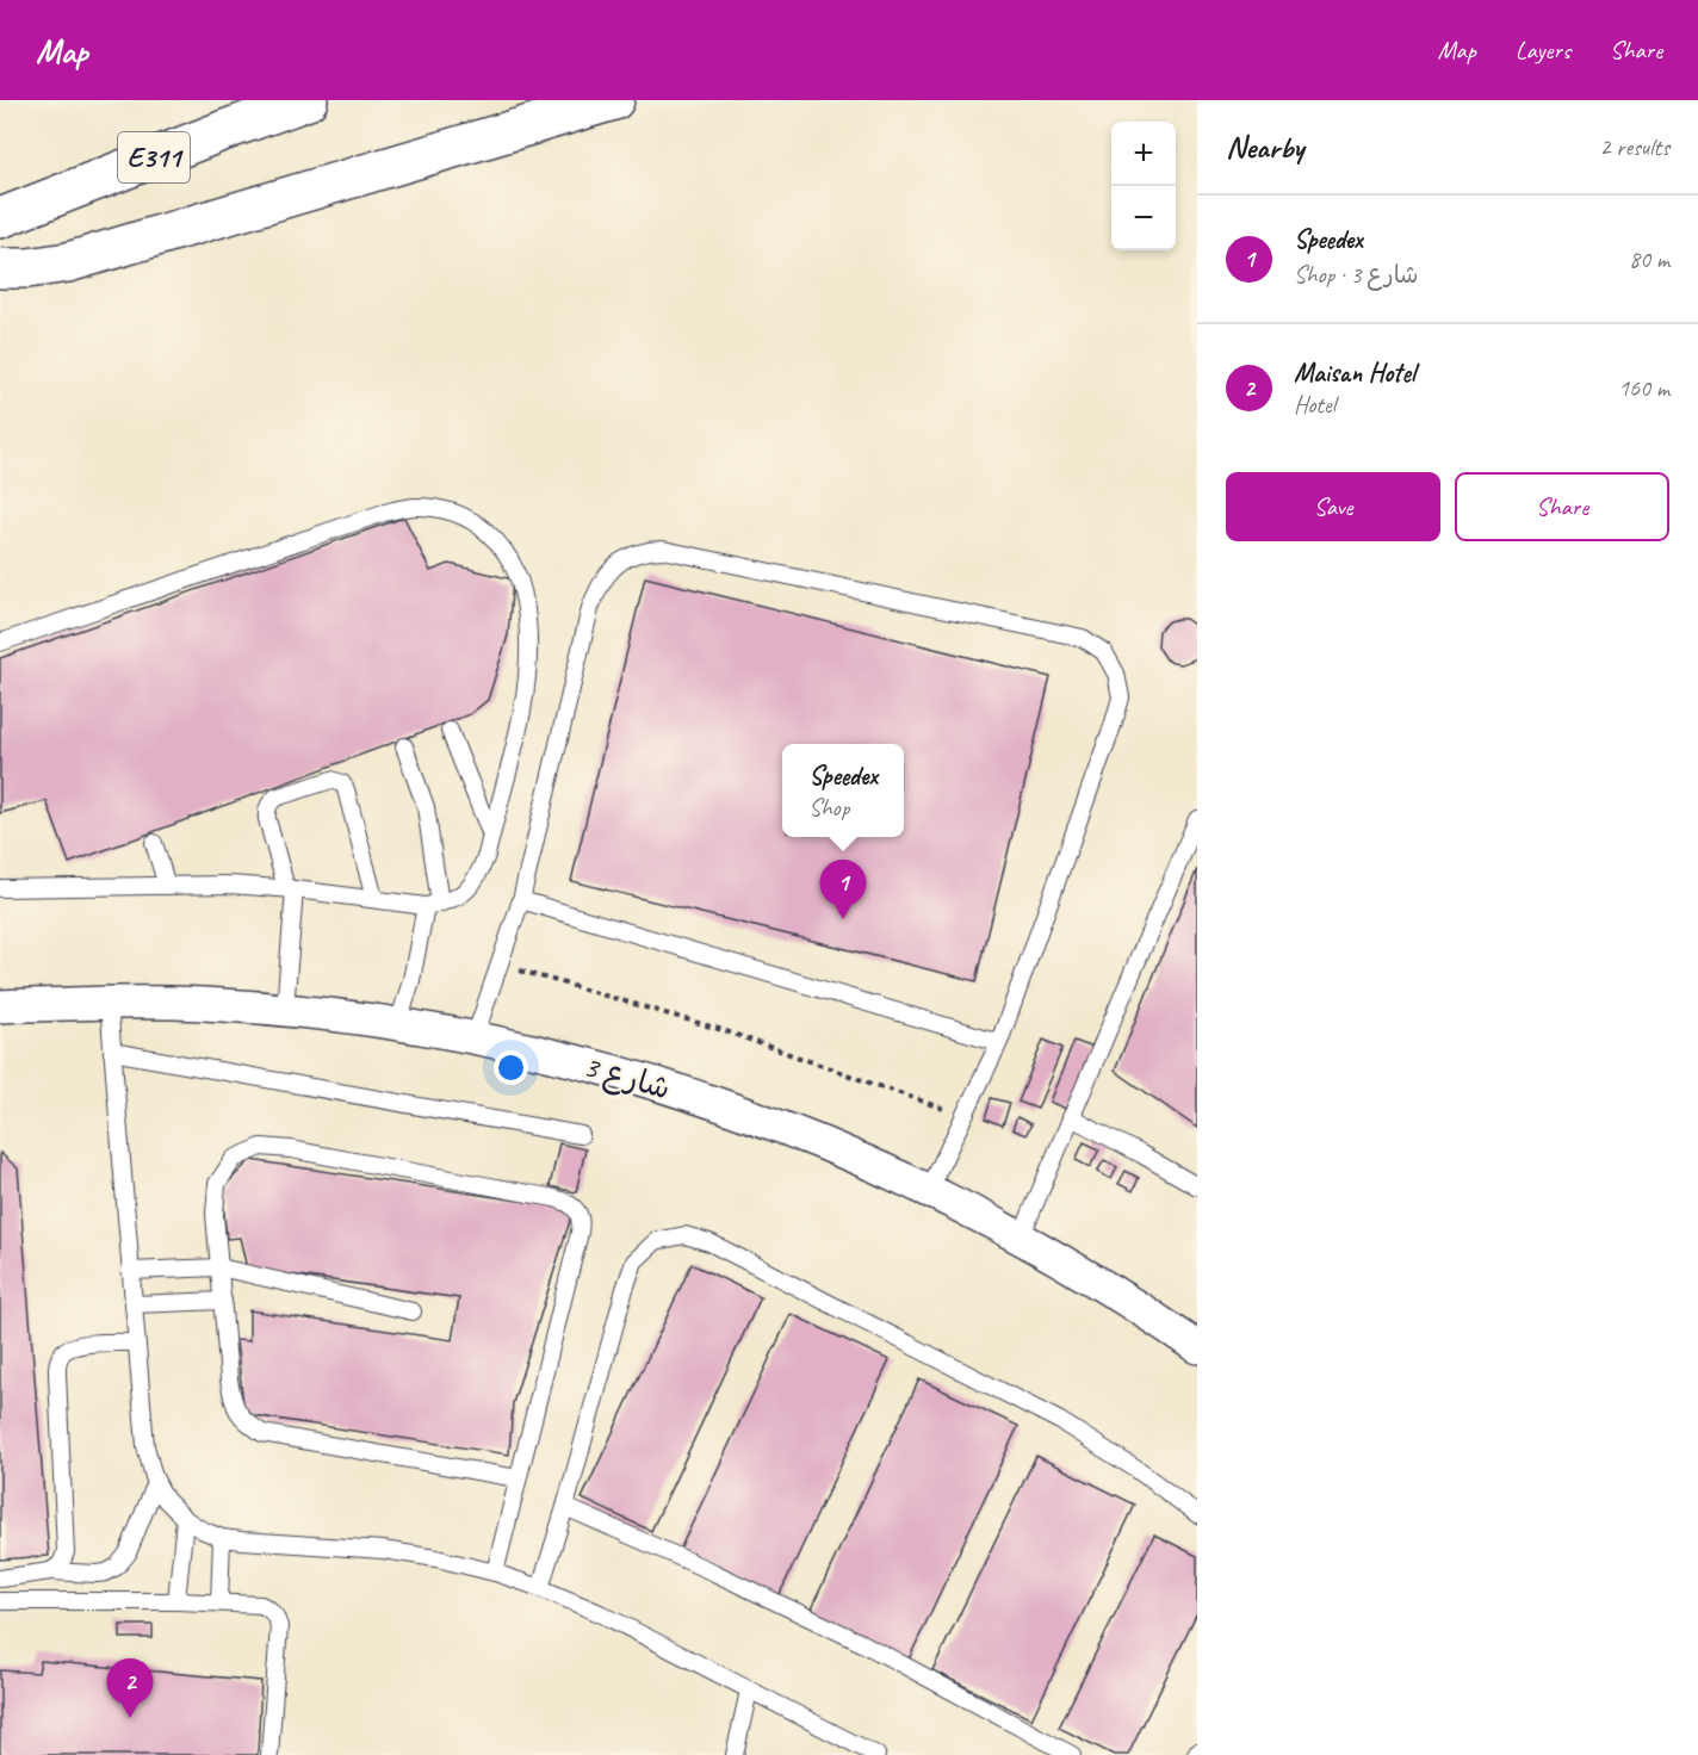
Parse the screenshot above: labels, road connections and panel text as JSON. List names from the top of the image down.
{
  "streets": {
    "highway": ["E311"],
    "street": ["شارع 3"]
  },
  "page": {
    "header": "Map",
    "nav": ["Map", "Layers", "Share"],
    "heading": ["Nearby", "2 results"],
    "map_buttons": ["+", "−"],
    "list": [
      {
        "mark": "1",
        "name": "Speedex",
        "note": "Shop · شارع 3",
        "value": "80 m"
      },
      {
        "mark": "2",
        "name": "Maisan Hotel",
        "note": "Hotel",
        "value": "160 m"
      }
    ],
    "buttons": ["Save", "Share"],
    "popup": ["Speedex", "Shop"],
    "pins": ["1", "2"]
  }
}
